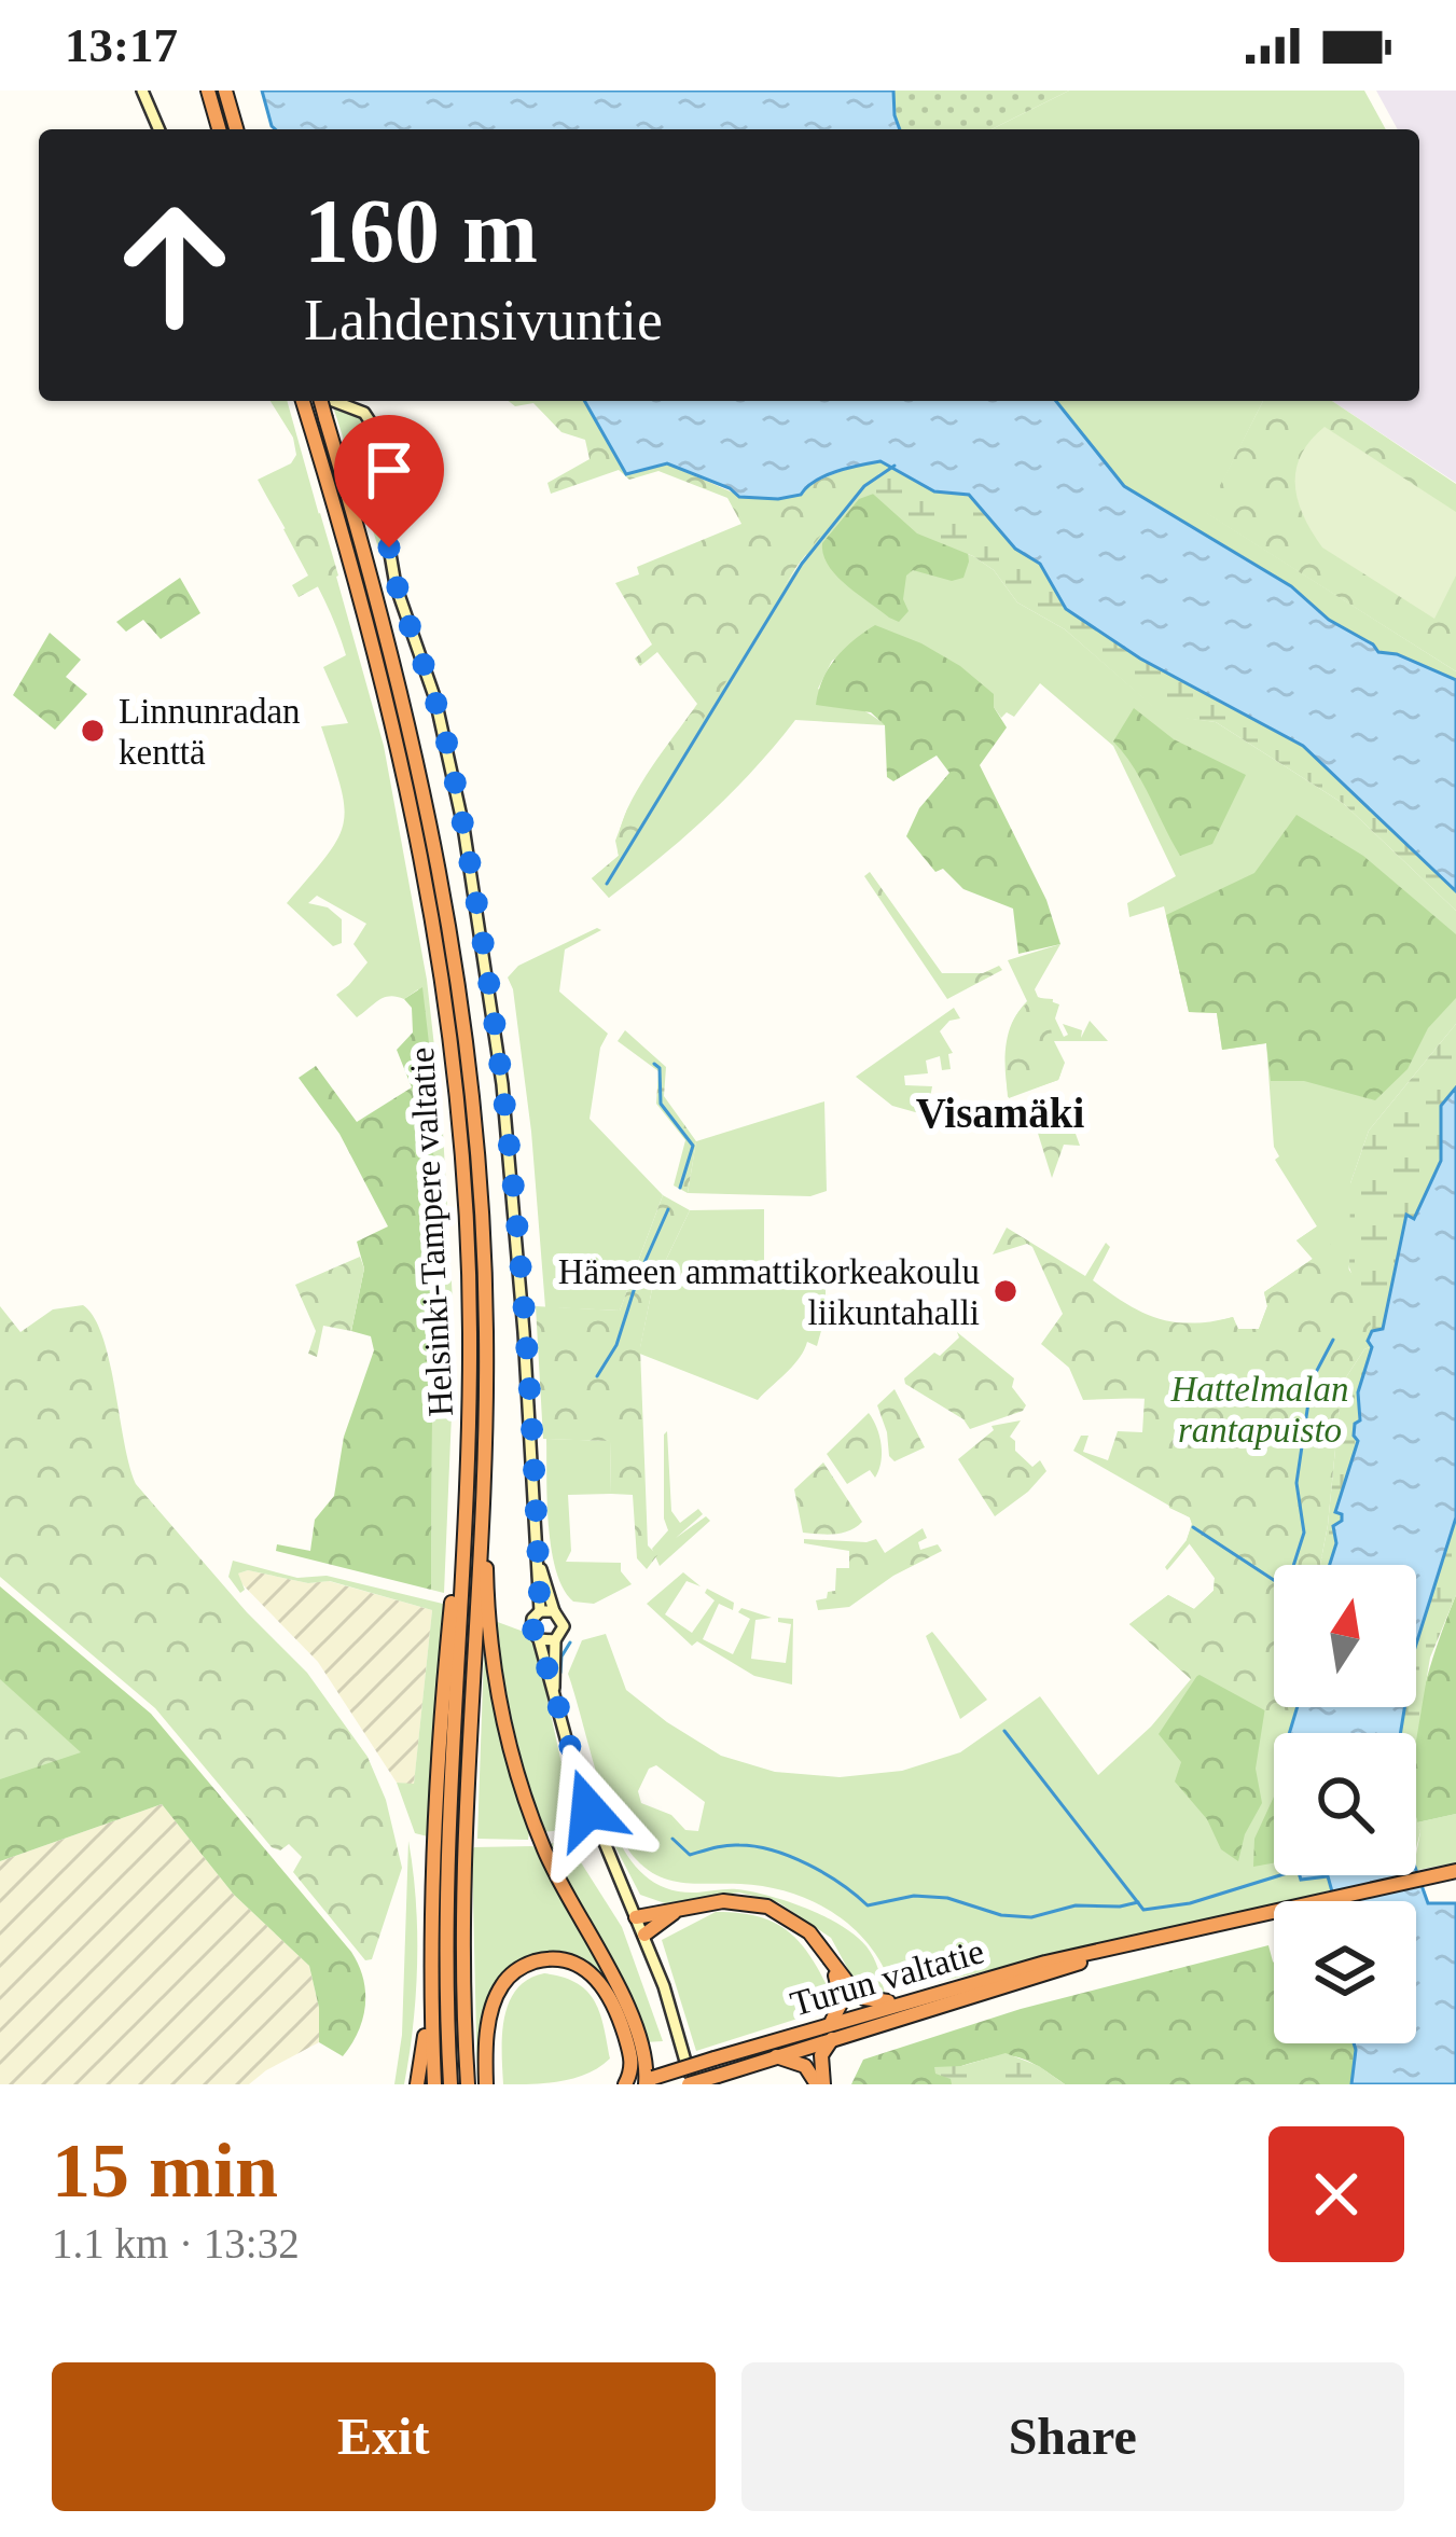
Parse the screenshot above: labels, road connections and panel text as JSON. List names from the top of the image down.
{
  "streets": {
    "highway": ["Helsinki-Tampere valtatie", "Turun valtatie"]
  },
  "districts": ["Visamäki"],
  "parks": ["Hattelmalan rantapuisto"],
  "places": ["Linnunradan kenttä", "Hämeen ammattikorkeakoulu liikuntahalli"],
  "north": "top",
  "page": {
    "status": "13:17",
    "turn": ["160 m", "Lahdensivuntie"],
    "heading": ["15 min", "1.1 km · 13:32"],
    "buttons": ["Exit", "Share"]
  }
}
